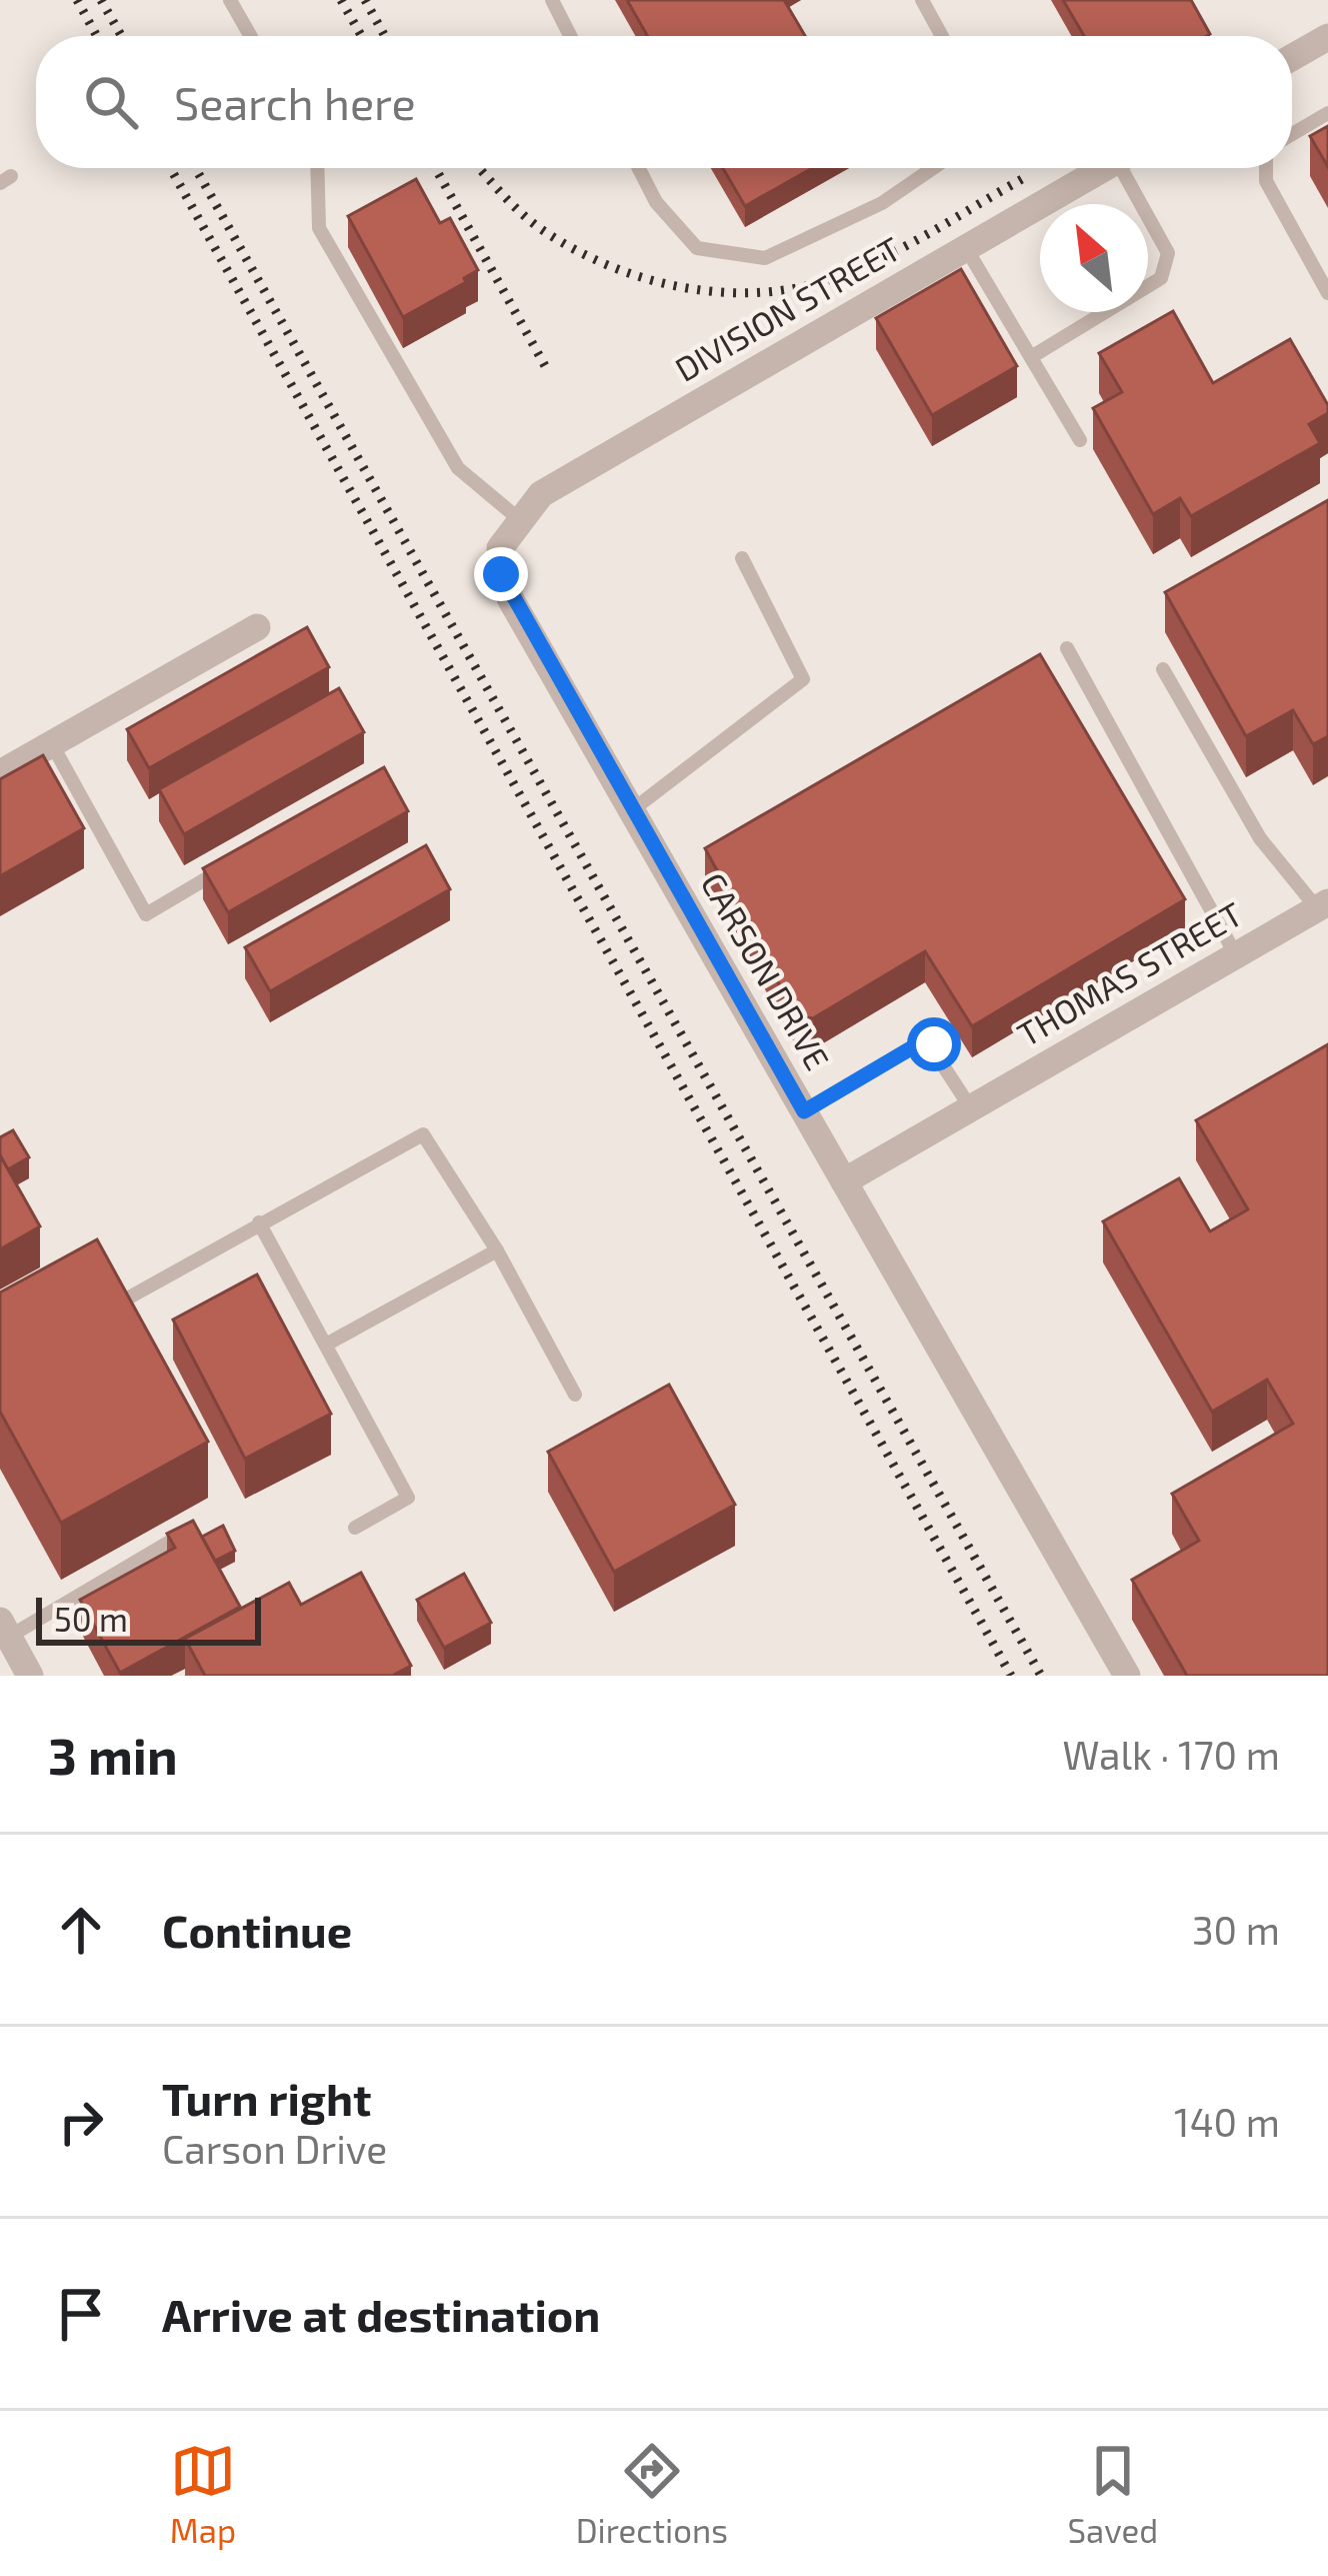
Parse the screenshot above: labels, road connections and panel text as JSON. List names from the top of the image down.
{
  "streets": {
    "street": ["DIVISION STREET", "CARSON DRIVE", "THOMAS STREET"]
  },
  "crossings": [
    ["DIVISION STREET", "CARSON DRIVE"],
    ["CARSON DRIVE", "THOMAS STREET"]
  ],
  "scale_bar": "50 m",
  "north": "top left",
  "page": {
    "search": "Search here",
    "scale": "50 m",
    "heading": ["3 min", "Walk · 170 m"],
    "list": [
      ["Continue", "30 m"],
      ["Turn right", "Carson Drive", "140 m"],
      "Arrive at destination"
    ],
    "nav": ["Map", "Directions", "Saved"]
  }
}
